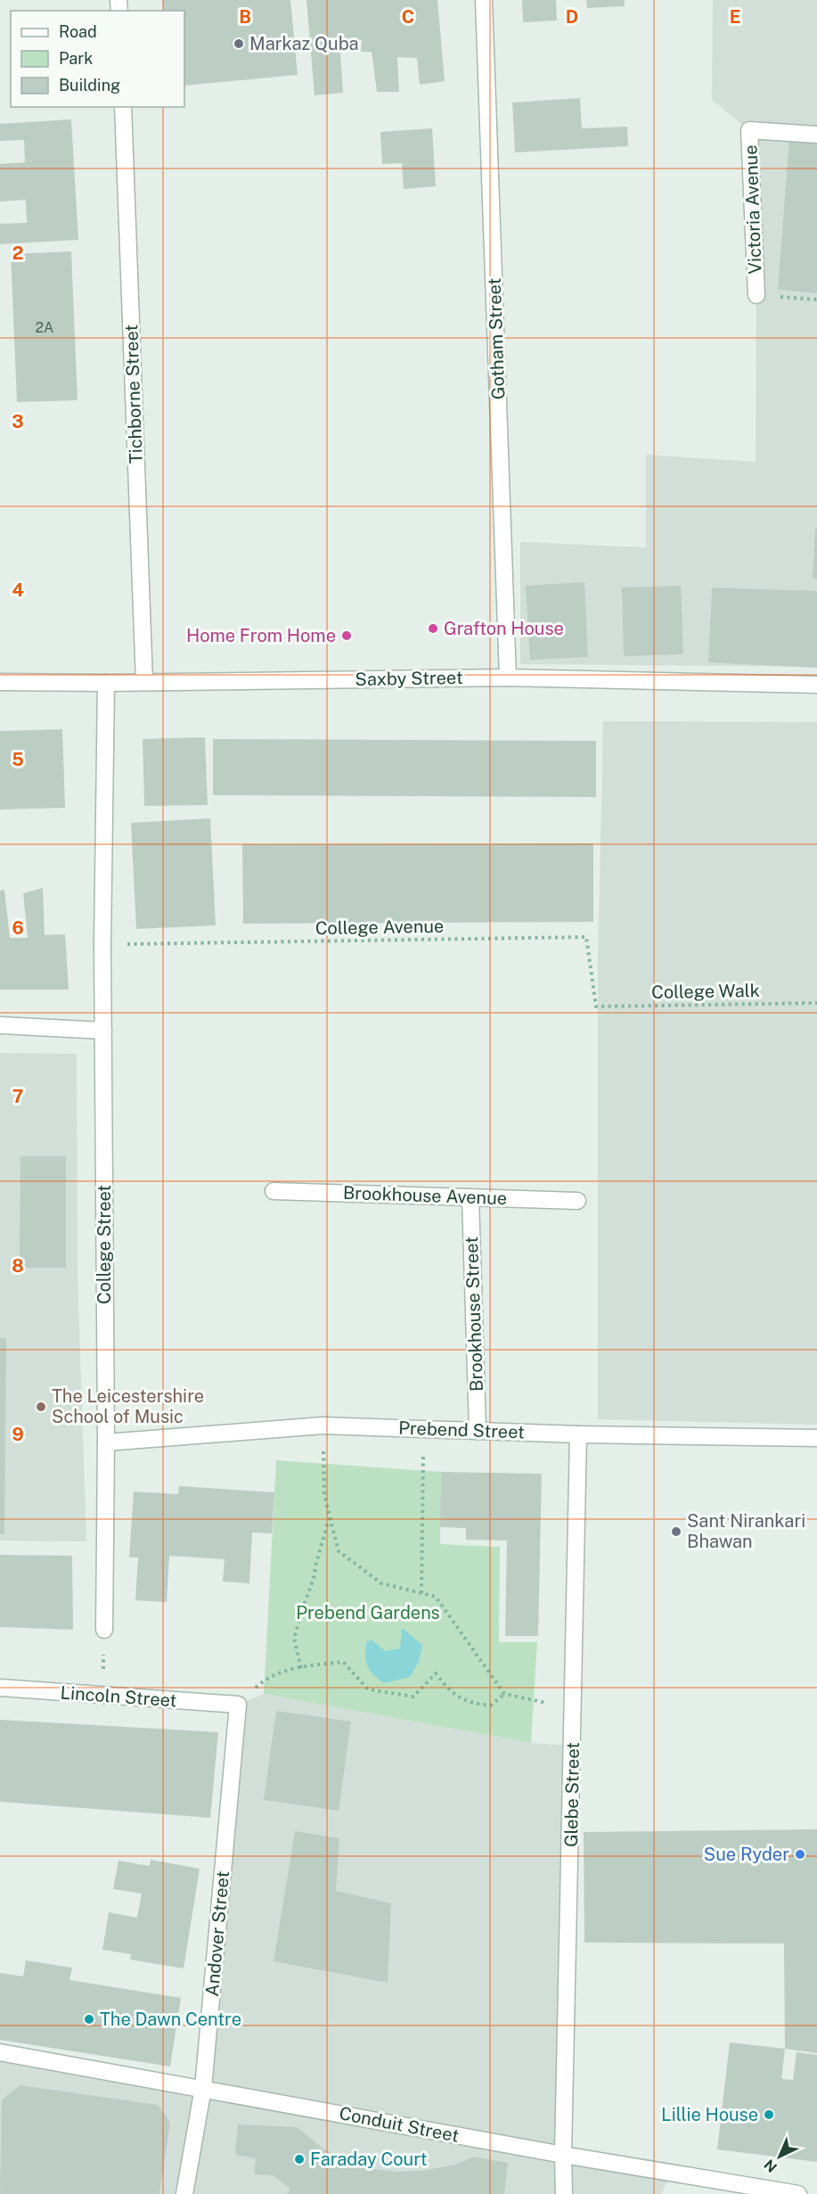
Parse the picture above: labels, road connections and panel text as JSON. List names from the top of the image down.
{
  "streets": {
    "street": [
      "Victoria Avenue",
      "Gotham Street",
      "Tichborne Street",
      "Saxby Street",
      "Brookhouse Avenue",
      "College Street",
      "Brookhouse Street",
      "Prebend Street",
      "Lincoln Street",
      "Glebe Street",
      "Andover Street",
      "Conduit Street"
    ],
    "path": ["College Avenue", "College Walk"]
  },
  "crossings": [
    ["Gotham Street", "Saxby Street"],
    ["Tichborne Street", "Saxby Street"],
    ["Saxby Street", "College Street"],
    ["College Avenue", "College Walk"],
    ["College Avenue", "College Street"],
    ["Brookhouse Avenue", "Brookhouse Street"],
    ["College Street", "Prebend Street"],
    ["Brookhouse Street", "Prebend Street"],
    ["Prebend Street", "Glebe Street"],
    ["Lincoln Street", "Andover Street"],
    ["Glebe Street", "Conduit Street"],
    ["Andover Street", "Conduit Street"]
  ],
  "parks": ["Prebend Gardens"],
  "places": [
    "Markaz Quba",
    "Grafton House",
    "Home From Home",
    "The Leicestershire School of Music",
    "Sant Nirankari Bhawan",
    "Sue Ryder",
    "The Dawn Centre",
    "Lillie House",
    "Faraday Court"
  ],
  "house_numbers": ["2A"],
  "legend": ["Road", "Park", "Building"],
  "north": "bottom left",
  "grid": {
    "columns": [
      "B",
      "C",
      "D",
      "E"
    ],
    "rows": [
      "2",
      "3",
      "4",
      "5",
      "6",
      "7",
      "8",
      "9"
    ]
  }
}
